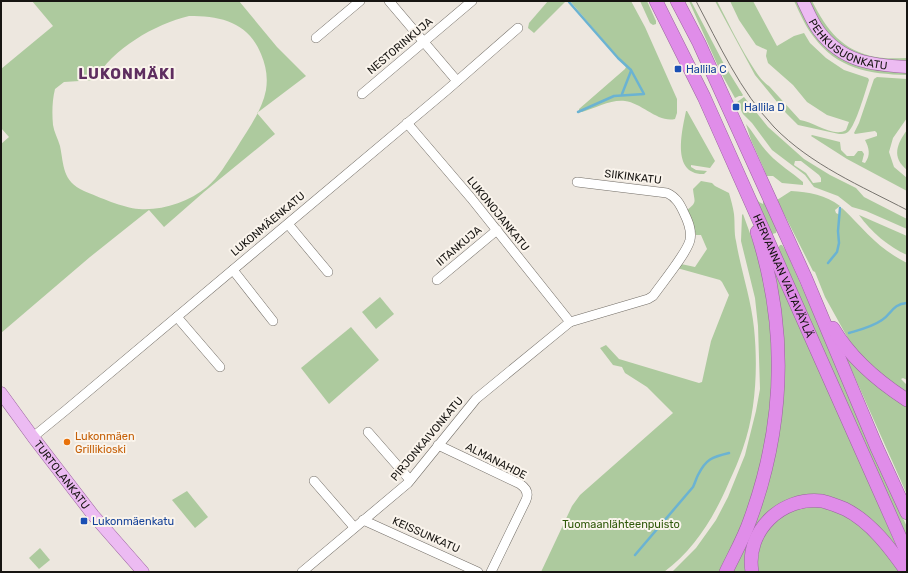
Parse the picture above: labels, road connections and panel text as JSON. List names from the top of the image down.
{
  "streets": {
    "highway": ["HERVANNAN VALTAVÄYLÄ"],
    "main road": ["PEHKUSUONKATU", "TURTOLANKATU"],
    "street": [
      "NESTORINKUJA",
      "SIIKINKATU",
      "LUKONOJANKATU",
      "LUKONMÄENKATU",
      "IITANKUJA",
      "PIRJONKAIVONKATU",
      "ALMANAHDE",
      "KEISSUNKATU"
    ]
  },
  "crossings": [
    ["SIIKINKATU", "LUKONOJANKATU"],
    ["SIIKINKATU", "PIRJONKAIVONKATU"],
    ["LUKONOJANKATU", "LUKONMÄENKATU"],
    ["LUKONOJANKATU", "IITANKUJA"],
    ["LUKONOJANKATU", "PIRJONKAIVONKATU"],
    ["LUKONMÄENKATU", "TURTOLANKATU"],
    ["PIRJONKAIVONKATU", "ALMANAHDE"],
    ["PIRJONKAIVONKATU", "KEISSUNKATU"]
  ],
  "districts": ["LUKONMÄKI"],
  "parks": ["Tuomaanlähteenpuisto"],
  "places": {
    "transit": ["Hallila C", "Hallila D", "Lukonmäenkatu"],
    "other": ["Lukonmäen Grillikioski"]
  }
}
